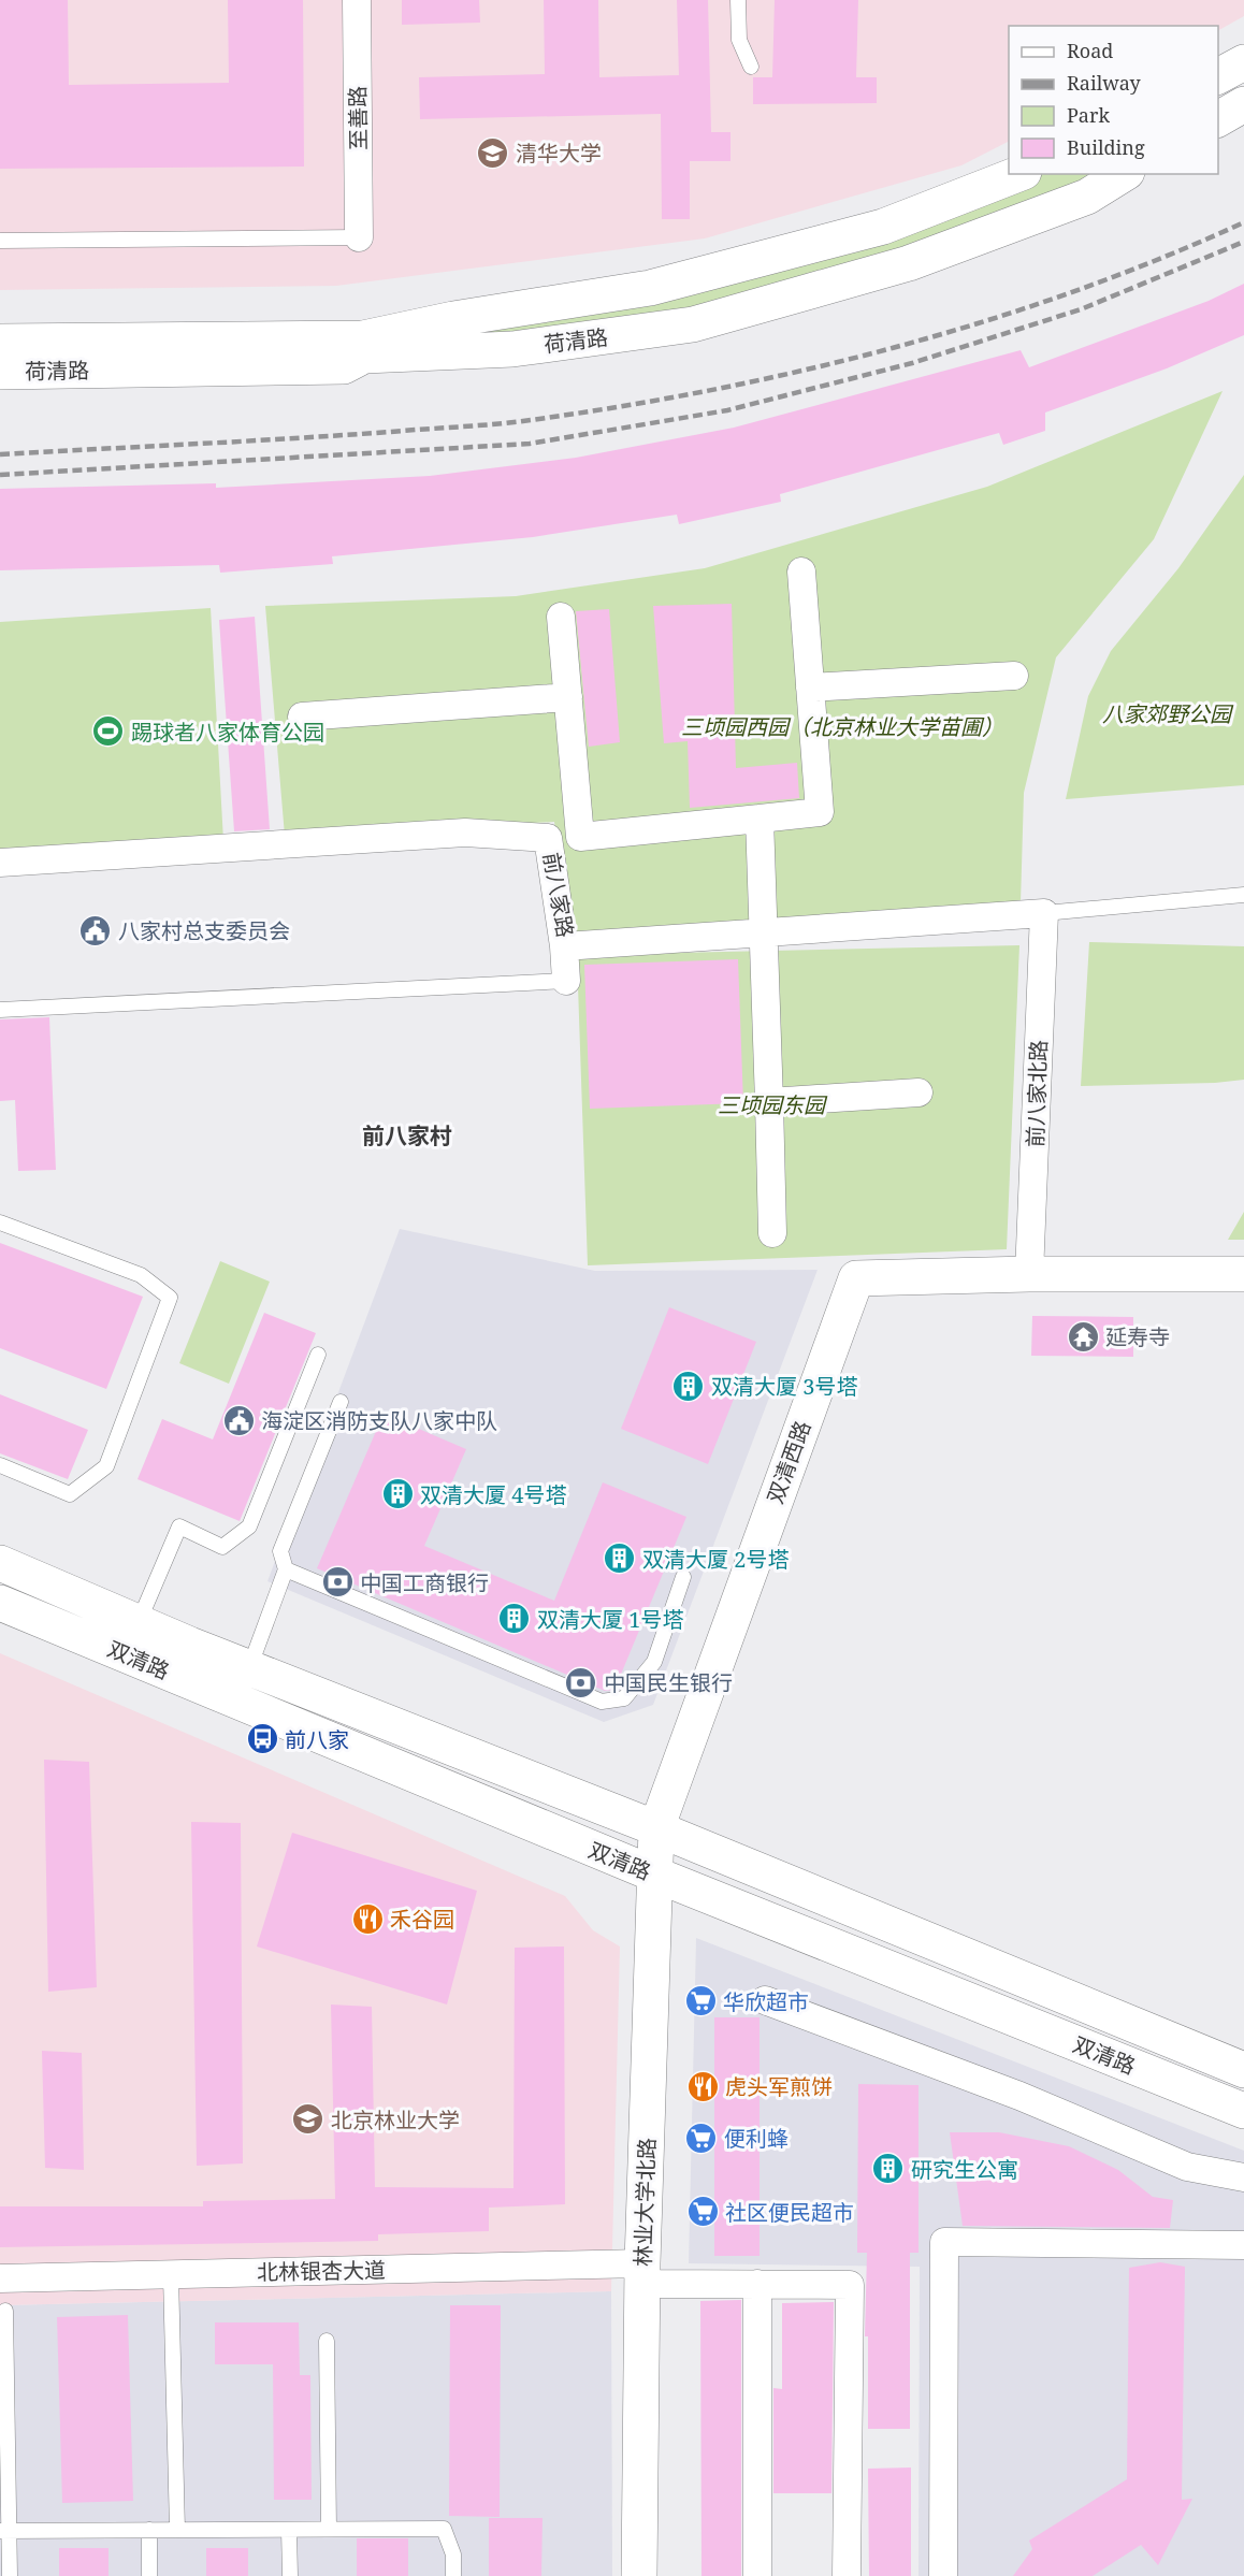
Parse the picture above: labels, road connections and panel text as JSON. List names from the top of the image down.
{
  "streets": {
    "main road": [
      "荷清路",
      "双清西路",
      "双清路",
      "林业大学北路"
    ],
    "street": [
      "至善路",
      "前八家路",
      "前八家北路",
      "北林银杏大道"
    ]
  },
  "crossings": [
    ["前八家路", "前八家北路"],
    ["前八家北路", "双清西路"],
    ["双清西路", "双清路"],
    ["双清西路", "林业大学北路"],
    ["双清路", "林业大学北路"],
    ["林业大学北路", "北林银杏大道"]
  ],
  "districts": ["前八家村"],
  "parks": ["八家郊野公园", "三顷园西园（北京林业大学苗圃）", "三顷园东园"],
  "places": {
    "school or university": ["清华大学", "北京林业大学"],
    "sports": ["踢球者八家体育公园"],
    "public building": ["八家村总支委员会", "海淀区消防支队八家中队"],
    "temple": ["延寿寺"],
    "building": [
      "双清大厦 3号塔",
      "双清大厦 4号塔",
      "双清大厦 2号塔",
      "双清大厦 1号塔",
      "研究生公寓"
    ],
    "bank": ["中国工商银行", "中国民生银行"],
    "bus stop": ["前八家"],
    "restaurant": ["禾谷园", "虎头军煎饼"],
    "supermarket": ["华欣超市", "便利蜂", "社区便民超市"]
  },
  "legend": [
    "Road",
    "Railway",
    "Park",
    "Building"
  ]
}
